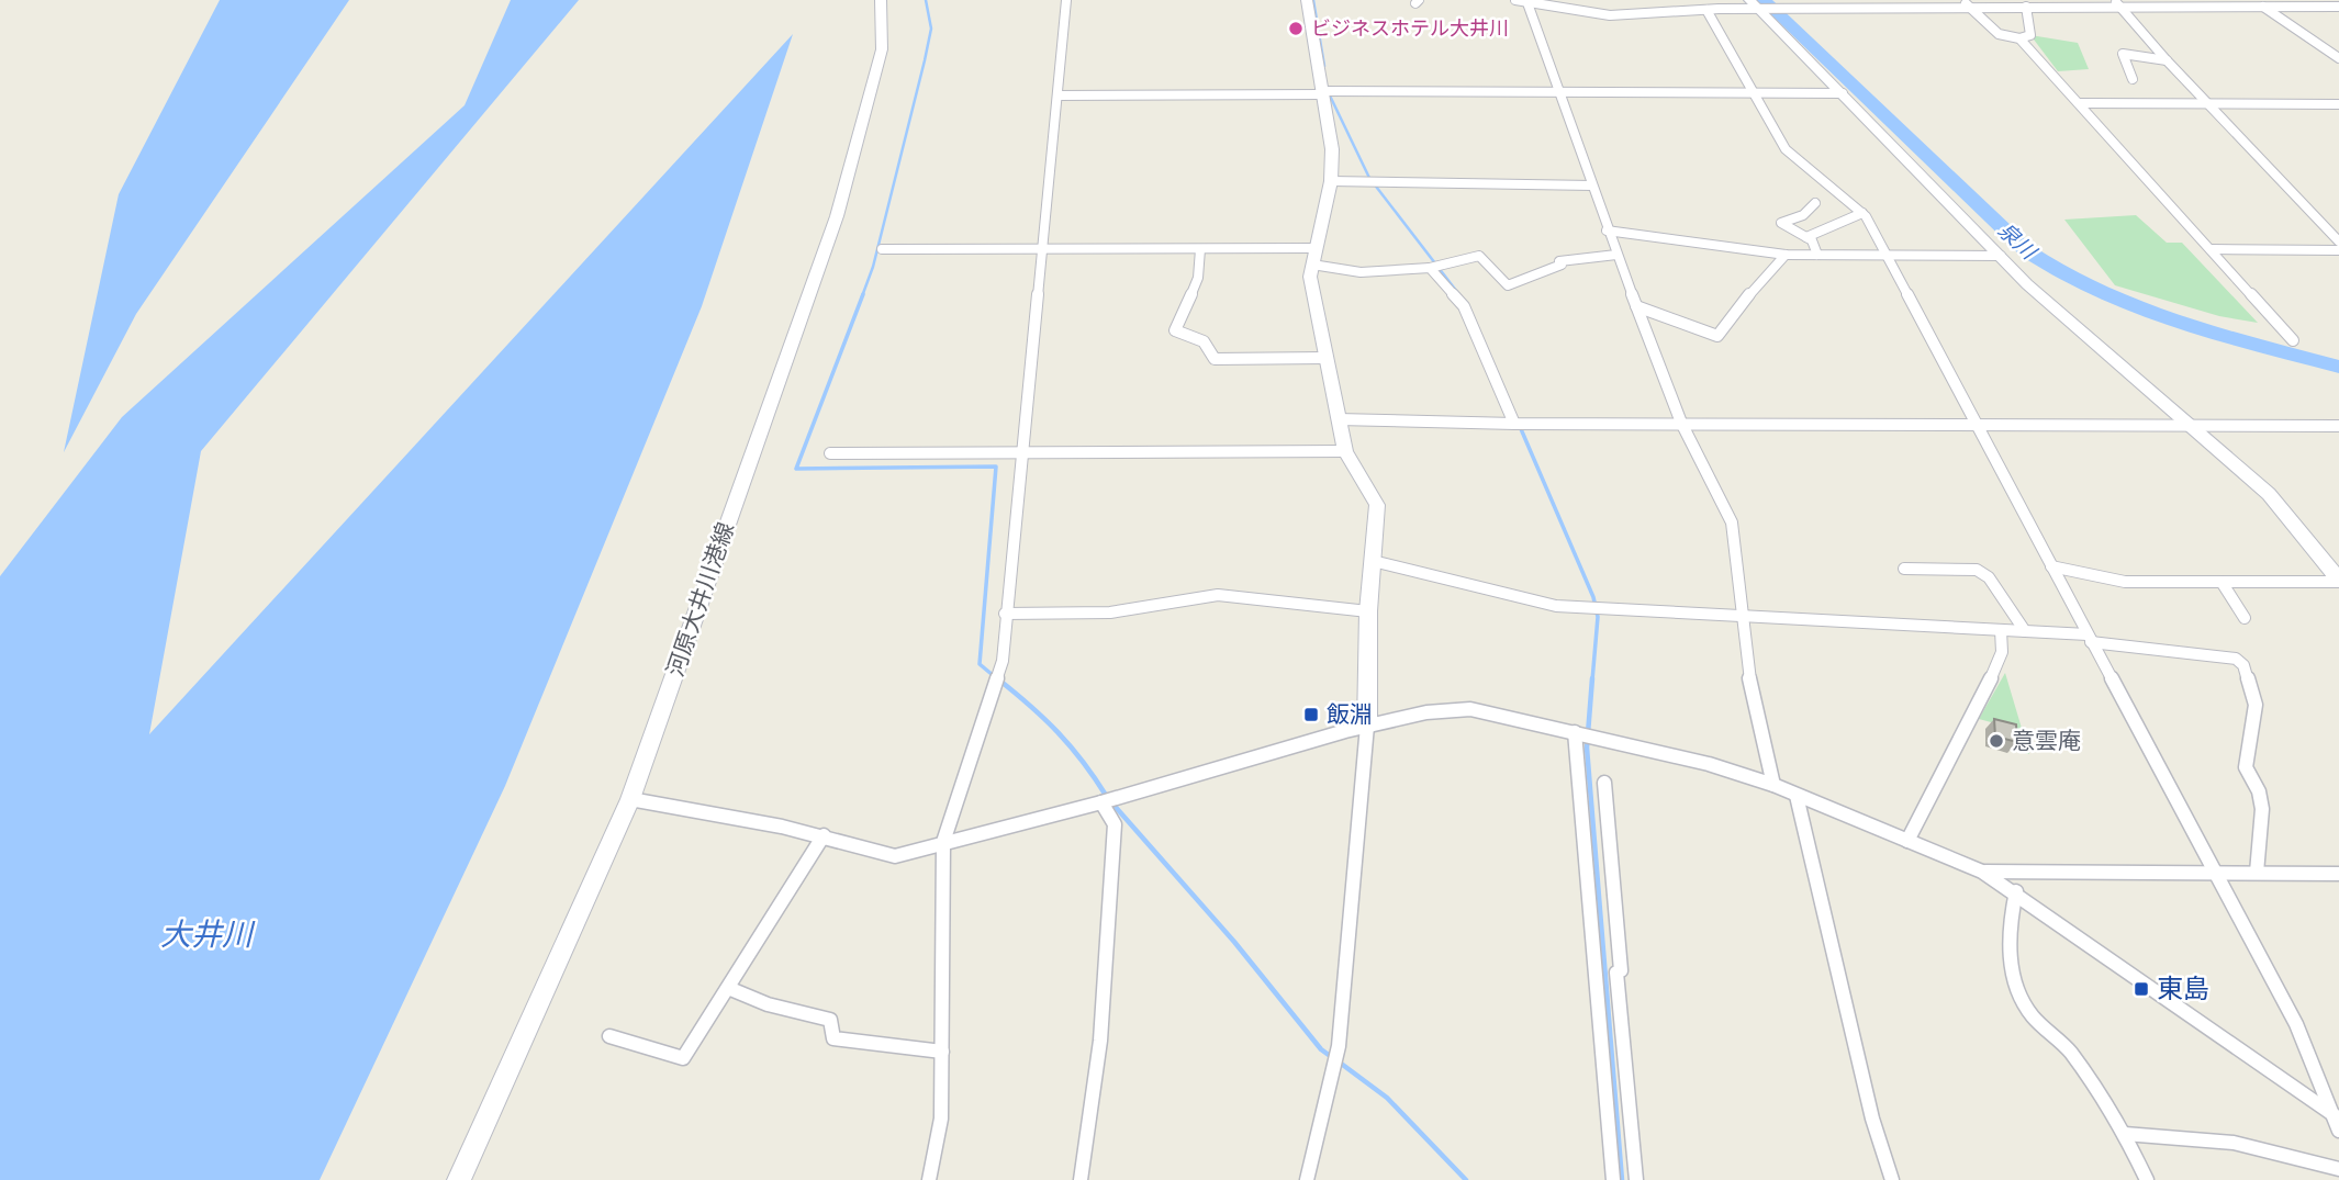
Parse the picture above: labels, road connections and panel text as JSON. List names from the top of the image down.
{
  "streets": {
    "street": ["河原大井川港線"]
  },
  "water": ["泉川", "大井川"],
  "places": {
    "other": ["ビジネスホテル大井川", "意雲庵"],
    "transit": ["飯淵", "東島"]
  }
}
